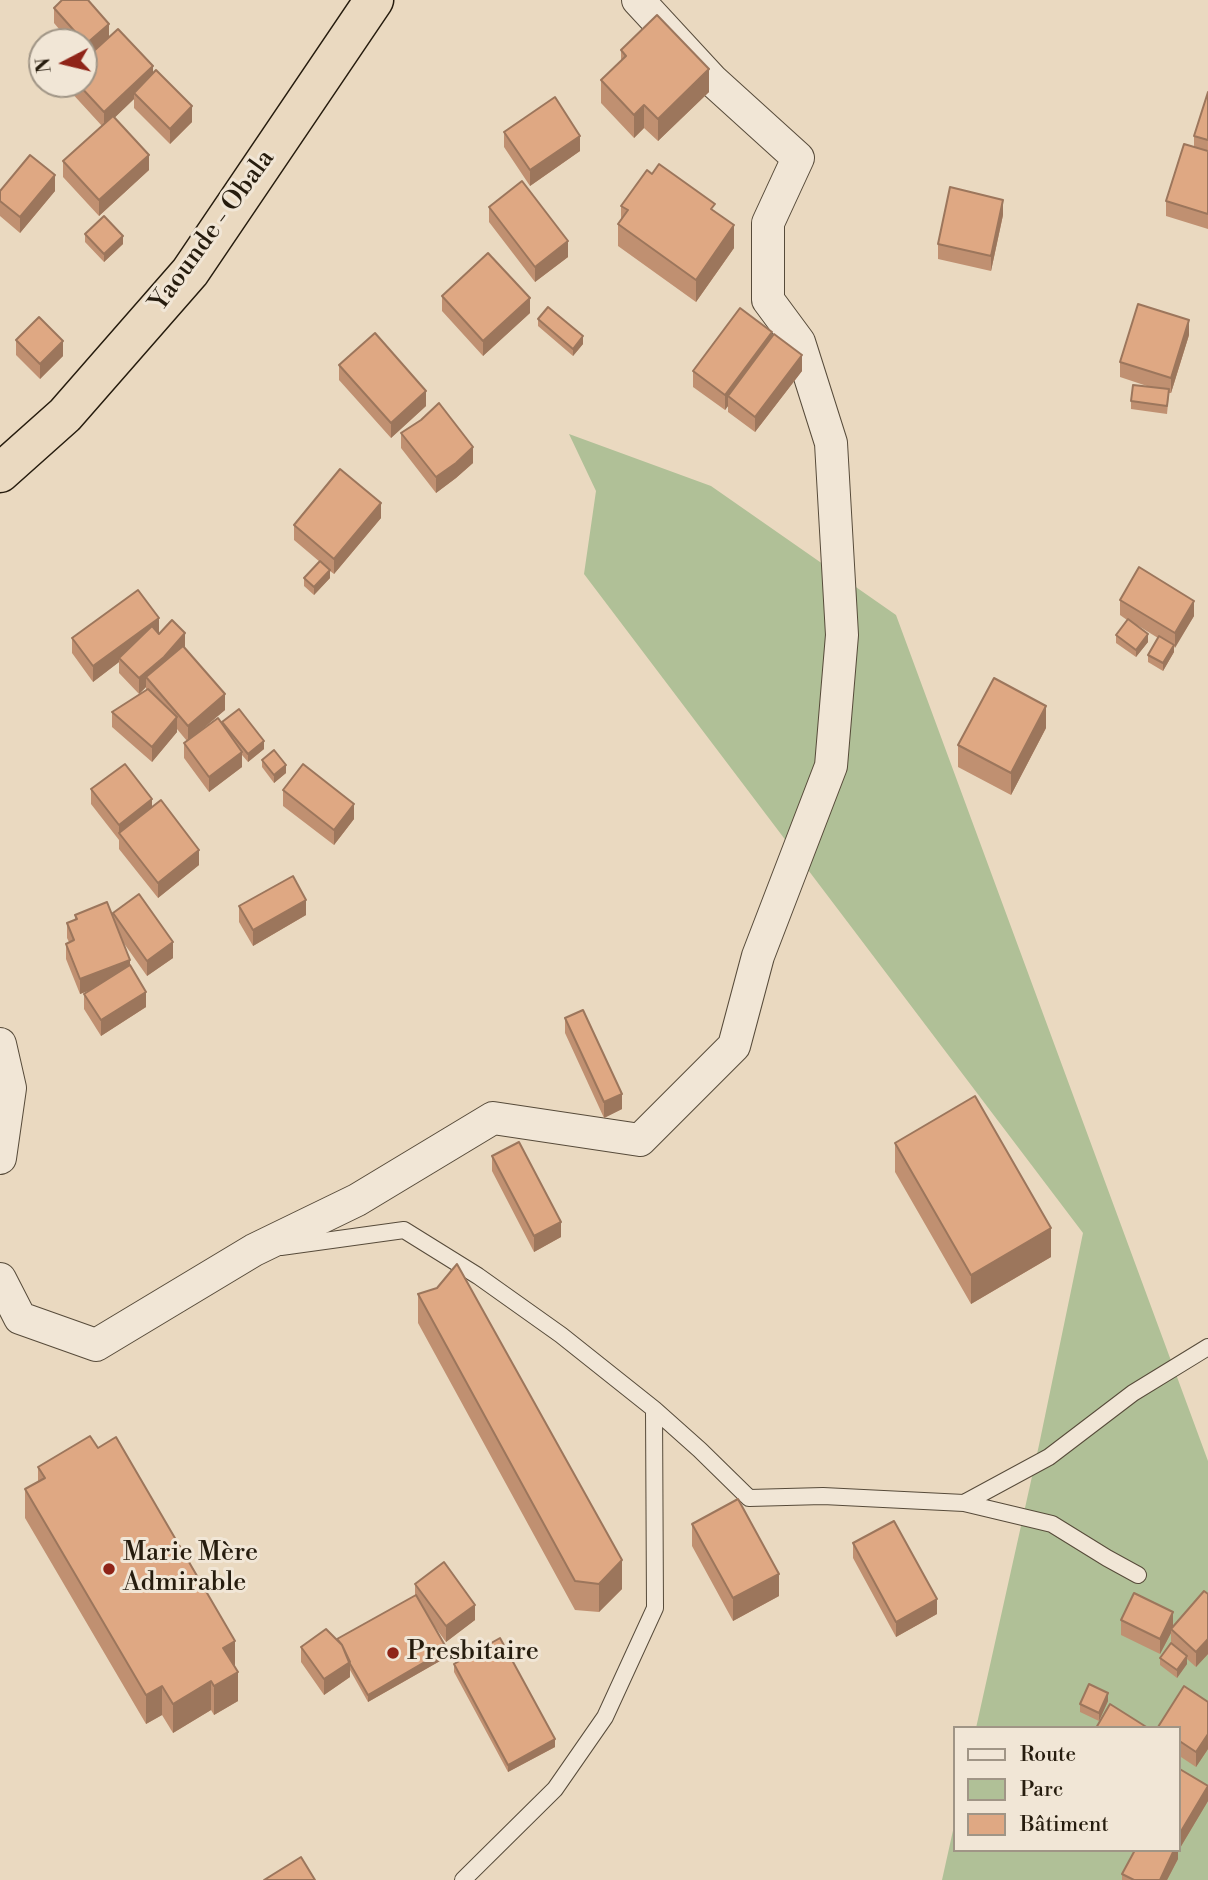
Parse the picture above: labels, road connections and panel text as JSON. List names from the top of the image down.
{
  "streets": {
    "highway": ["Yaounde - Obala"]
  },
  "places": ["Marie Mère Admirable", "Presbitaire"],
  "legend": ["Route", "Parc", "Bâtiment"],
  "north": "left"
}
